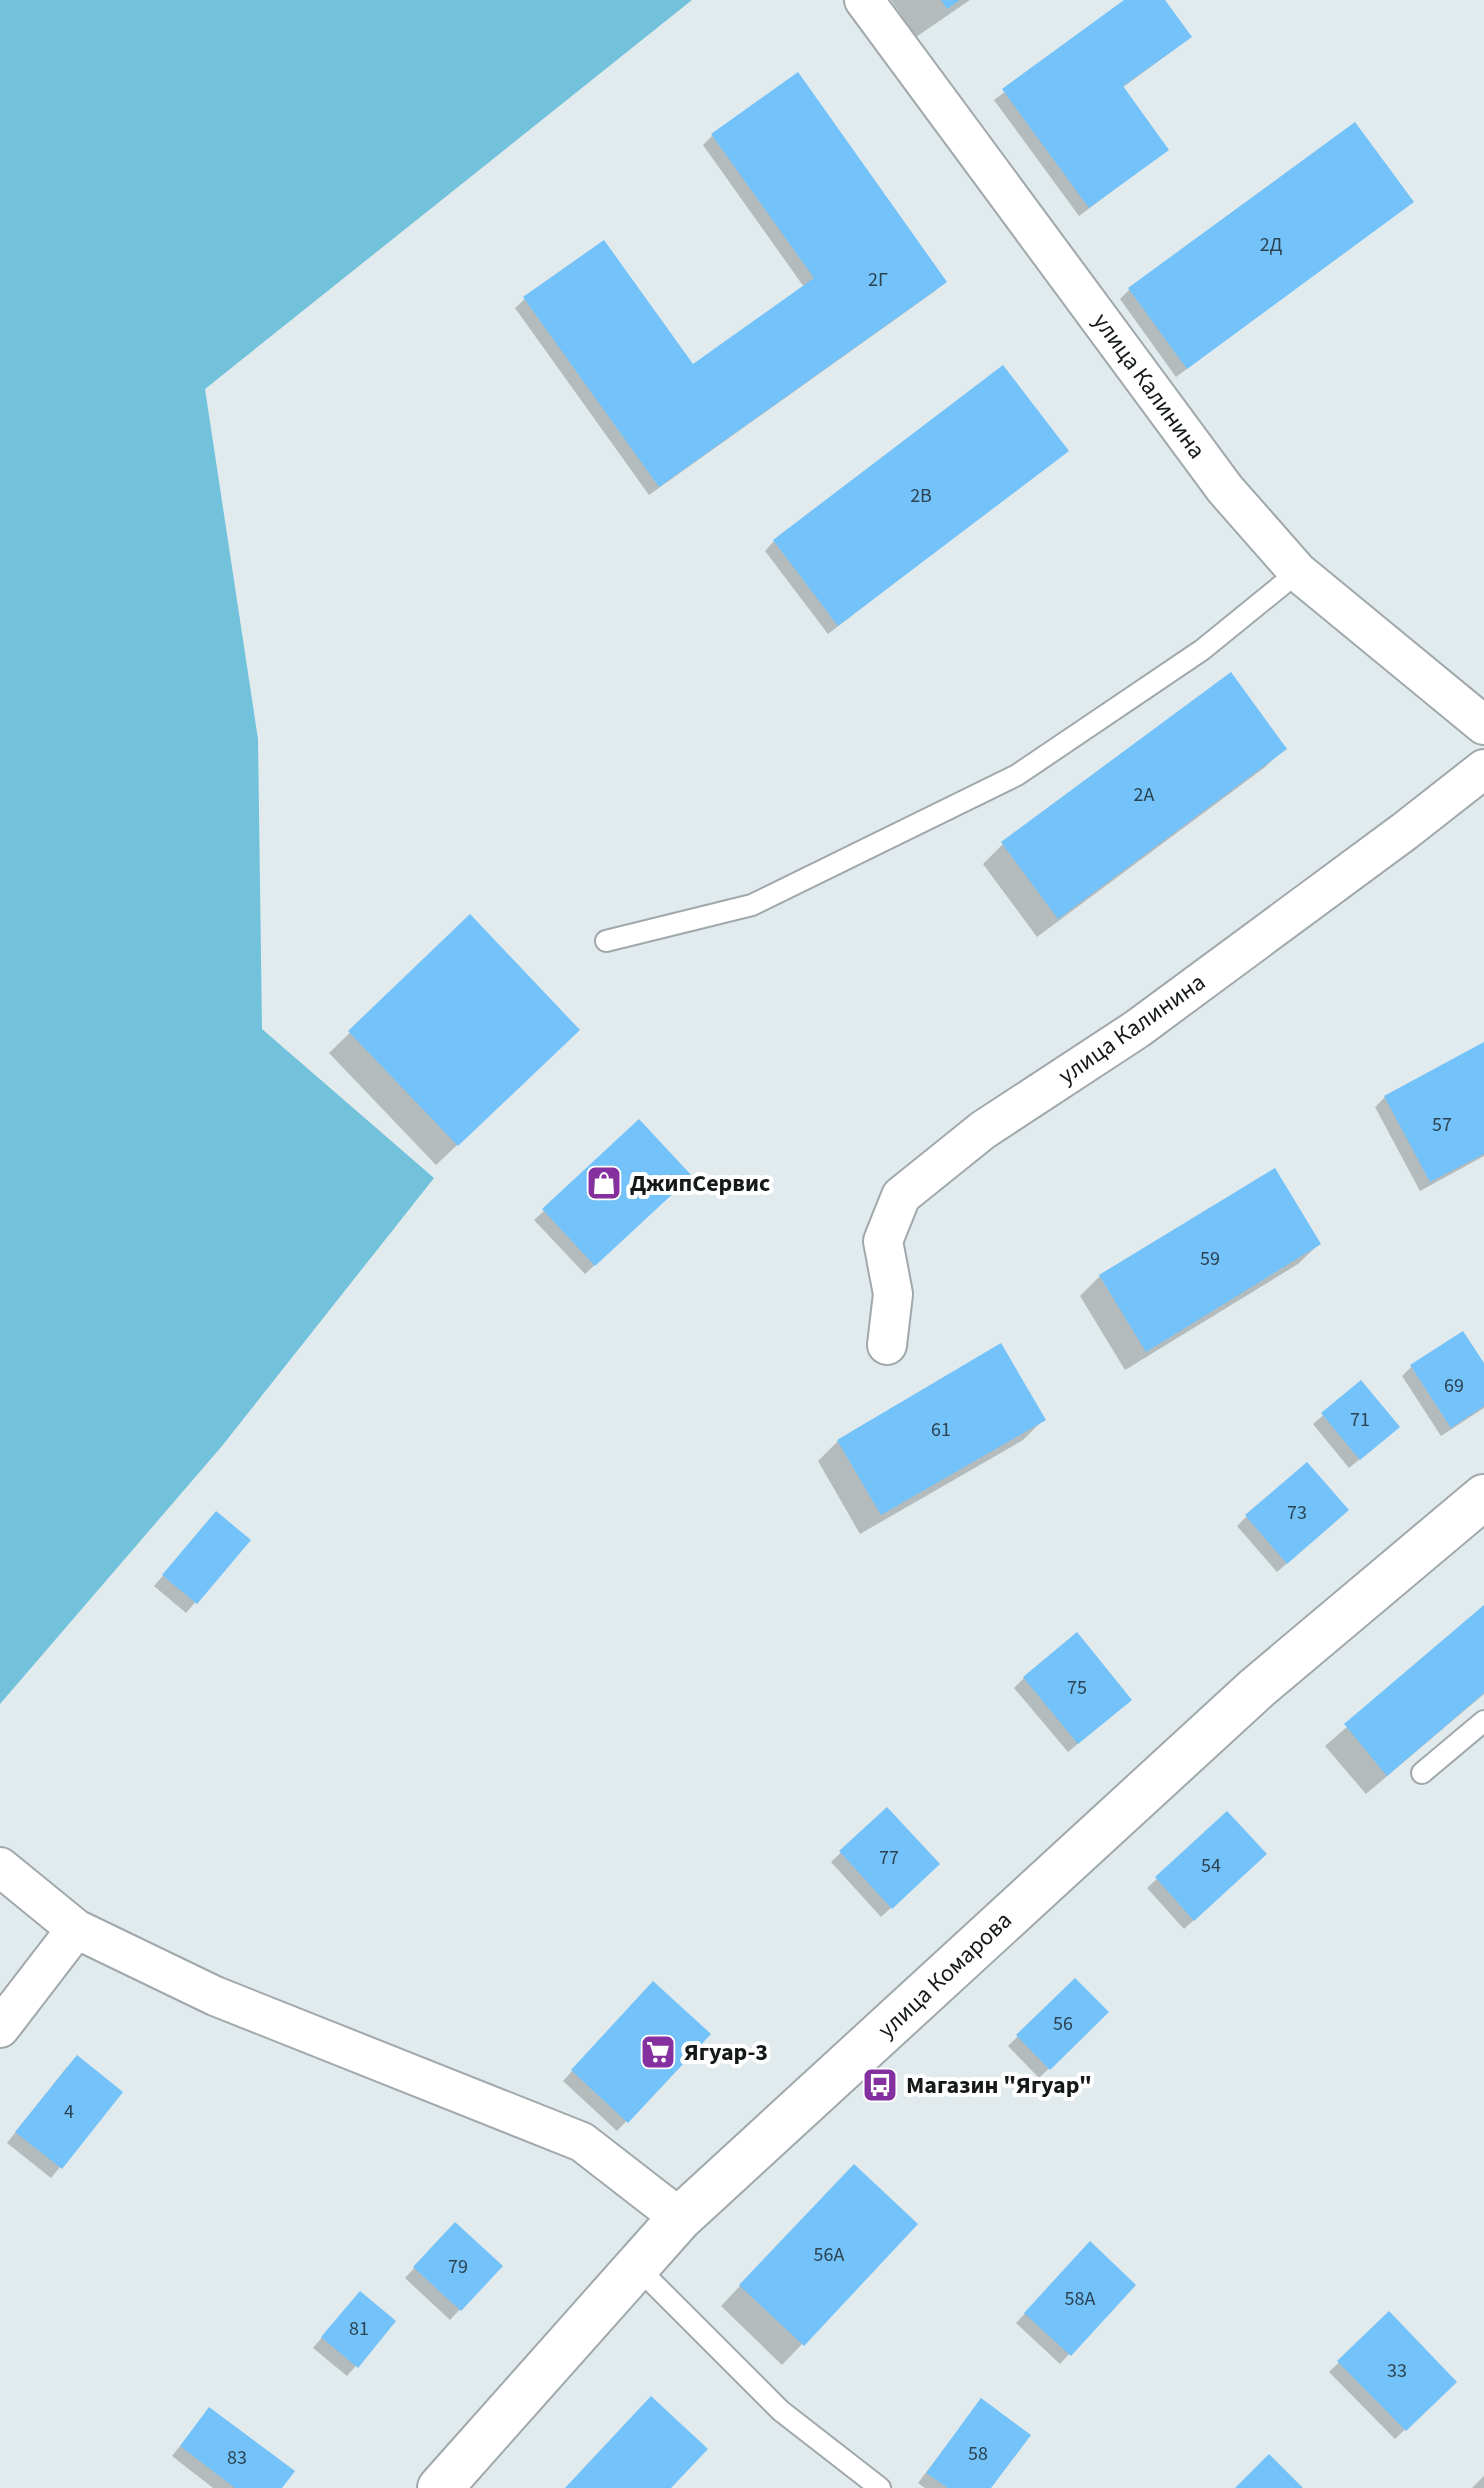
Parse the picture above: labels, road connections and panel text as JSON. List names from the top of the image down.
{
  "streets": {
    "street": ["улица Калинина", "улица Комарова"]
  },
  "places": {
    "shop": ["ДжипСервис"],
    "supermarket": ["Ягуар-3"],
    "bus stop": ["Магазин \"Ягуар\""]
  },
  "house_numbers": [
    "2Д",
    "2Г",
    "2В",
    "2А",
    "57",
    "59",
    "69",
    "71",
    "61",
    "73",
    "75",
    "77",
    "54",
    "56",
    "4",
    "56А",
    "79",
    "58А",
    "81",
    "33",
    "58",
    "83"
  ]
}
